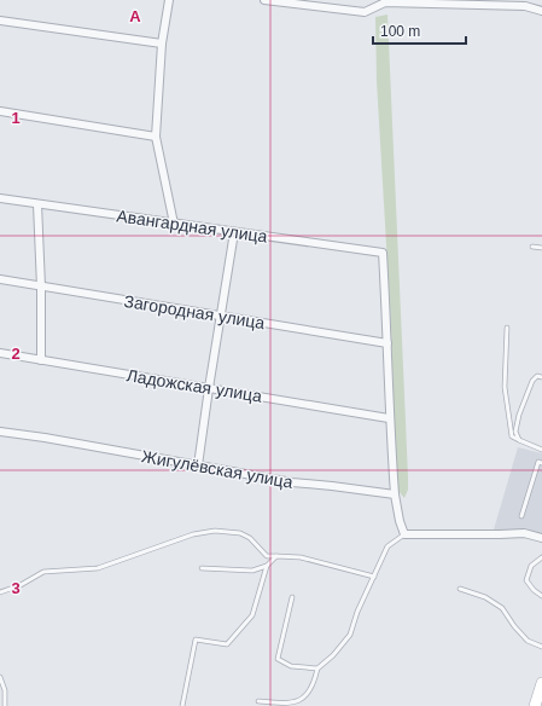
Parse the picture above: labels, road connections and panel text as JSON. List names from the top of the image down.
{
  "streets": {
    "street": [
      "Авангардная улица",
      "Загородная улица",
      "Ладожская улица",
      "Жигулёвская улица"
    ]
  },
  "crossings": [
    ["Авангардная улица", "Загородная улица"]
  ],
  "scale_bar": "100 m",
  "grid": {
    "columns": ["A"],
    "rows": ["1", "2", "3"]
  }
}
